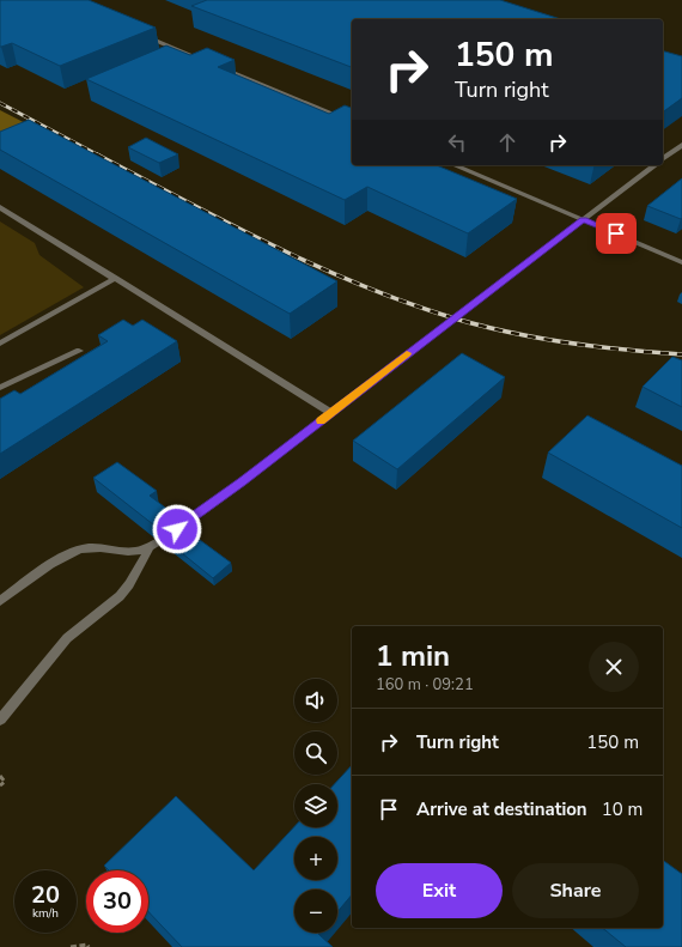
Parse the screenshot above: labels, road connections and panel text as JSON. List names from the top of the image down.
{
  "page": {
    "turn": ["150 m", "Turn right"],
    "heading": ["1 min", "160 m · 09:21"],
    "map_buttons": ["+", "−"],
    "list": [
      {
        "name": "Turn right",
        "value": "150 m"
      },
      {
        "name": "Arrive at destination",
        "value": "10 m"
      }
    ],
    "buttons": ["Exit", "Share"],
    "speed": "20 km/h",
    "limit": "30"
  }
}
